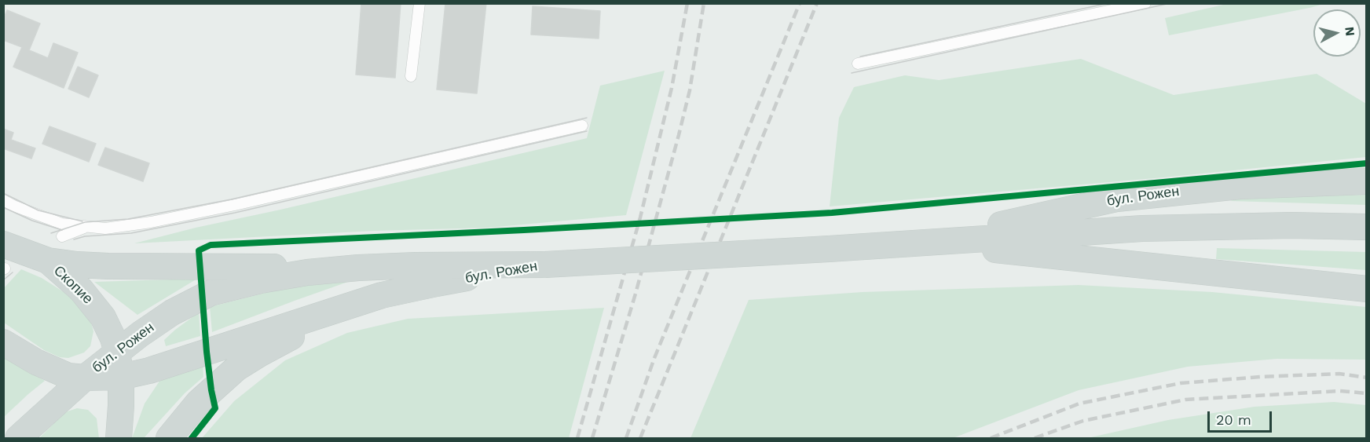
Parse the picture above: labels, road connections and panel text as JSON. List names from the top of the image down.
{
  "streets": {
    "main road": ["бул. Рожен", "Скопие"]
  },
  "crossings": [
    ["бул. Рожен", "Скопие"]
  ],
  "scale_bar": "20 m",
  "north": "right"
}
